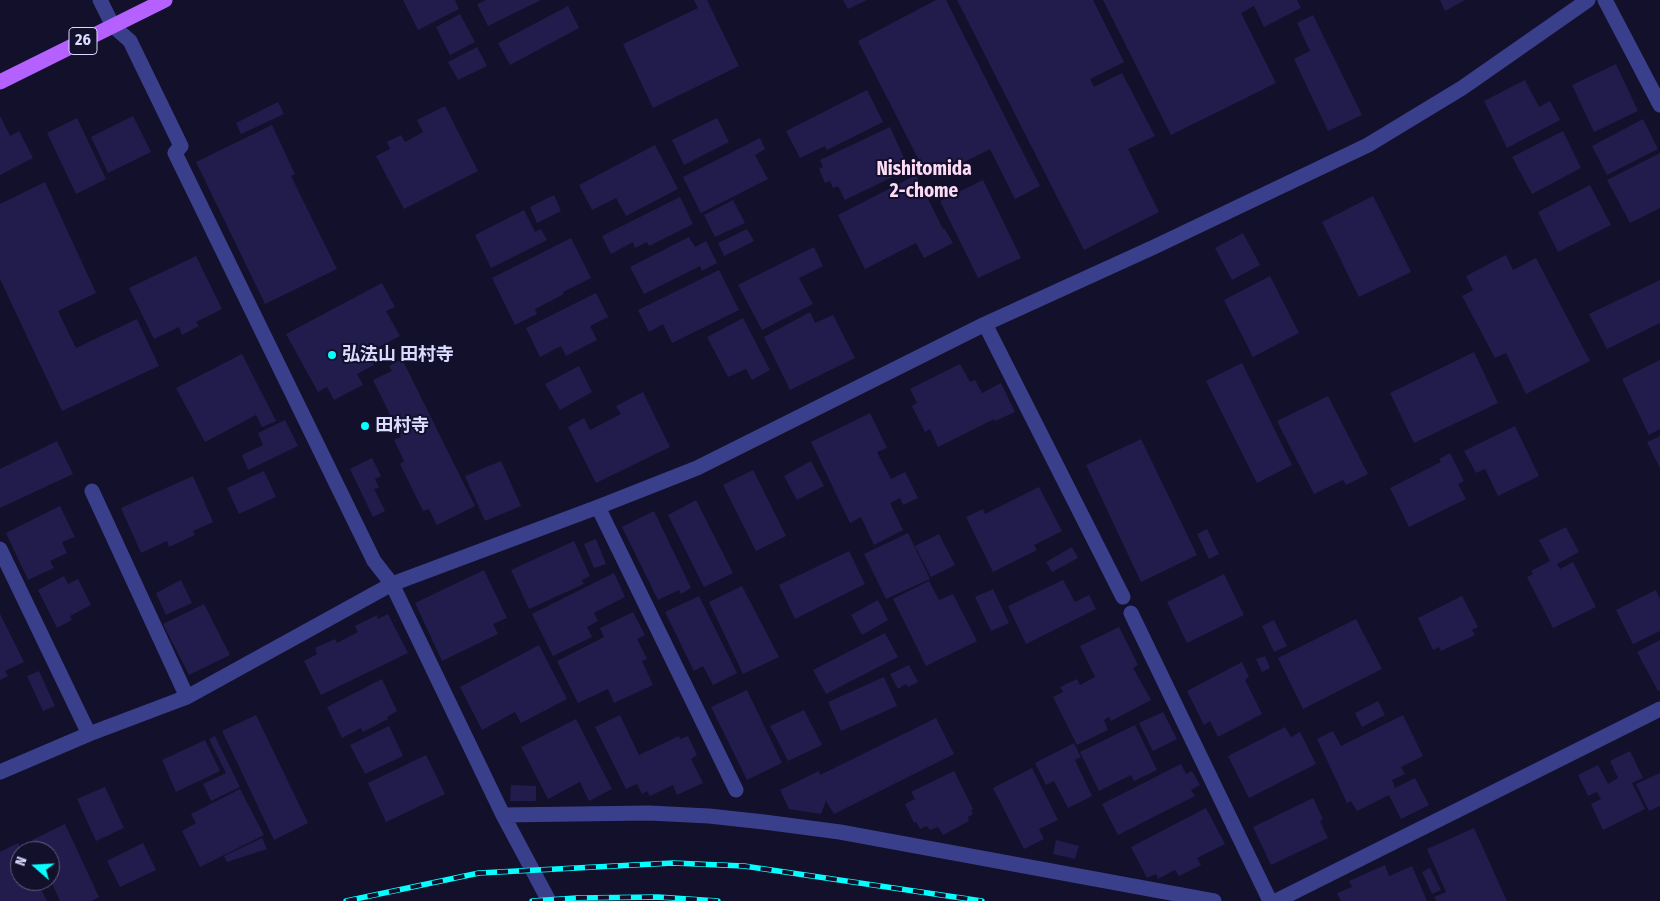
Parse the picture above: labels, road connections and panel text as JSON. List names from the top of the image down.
{
  "streets": {
    "main road": ["26"]
  },
  "districts": ["Nishitomida 2-chome"],
  "places": ["弘法山 田村寺", "田村寺"],
  "north": "left"
}
